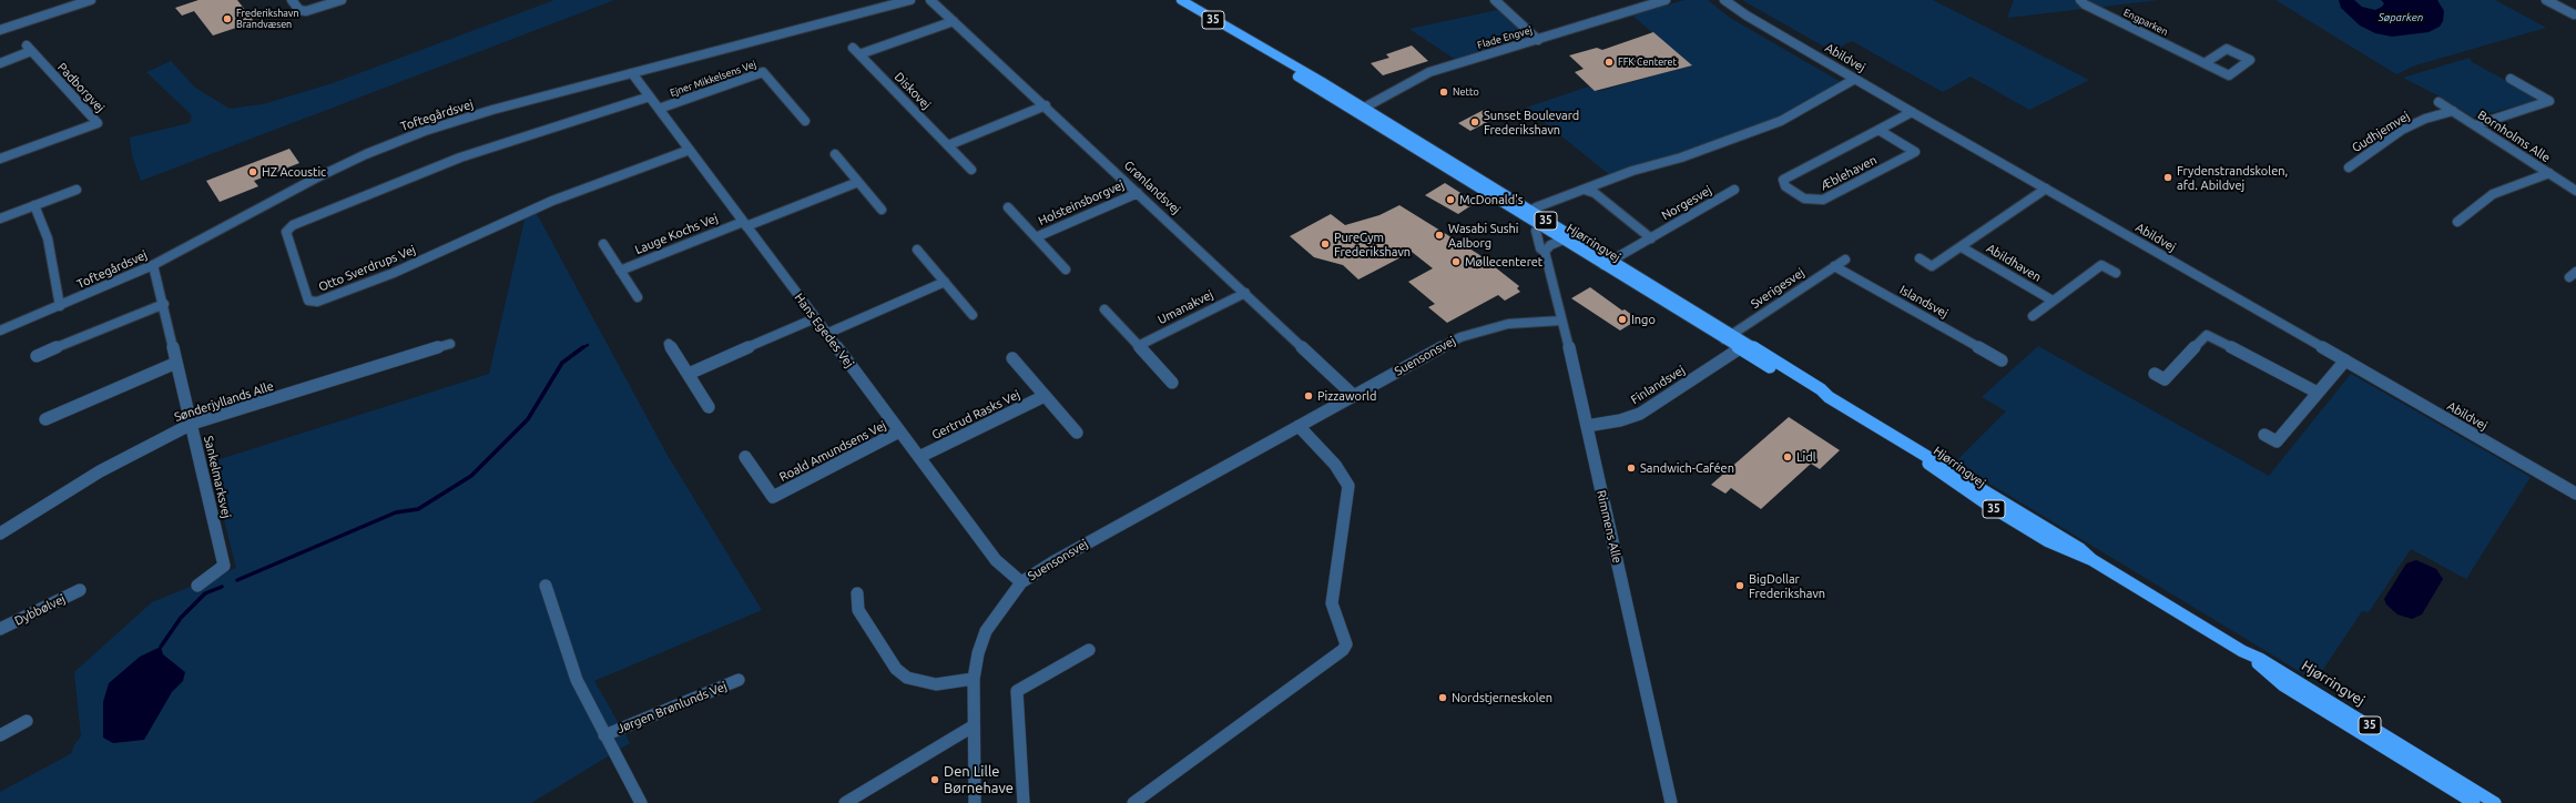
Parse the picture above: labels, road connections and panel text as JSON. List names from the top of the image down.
{
  "streets": {
    "main road": ["35", "Hjørringvej"],
    "street": [
      "Engparken",
      "Flade Engvej",
      "Abildvej",
      "Ejner Mikkelsens Vej",
      "Padborgvej",
      "Diskovej",
      "Toftegårdsvej",
      "Gudhjemvej",
      "Bornholms Alle",
      "Æblehaven",
      "Grønlandsvej",
      "Holsteinsborgvej",
      "Norgesvej",
      "Lauge Kochs Vej",
      "Abildhaven",
      "Otto Sverdrups Vej",
      "Sverigesvej",
      "Islandsvej",
      "Umanakvej",
      "Hans Egedes Vej",
      "Suensonsvej",
      "Finlandsvej",
      "Sønderjyllands Alle",
      "Gertrud Rasks Vej",
      "Roald Amundsens Vej",
      "Sankelmarksvej",
      "Rimmens Alle",
      "Dybbølvej",
      "Jørgen Brønlunds Vej"
    ]
  },
  "crossings": [
    ["Flade Engvej", "Hjørringvej"],
    ["Abildvej", "Æblehaven"],
    ["Abildvej", "Abildhaven"],
    ["Ejner Mikkelsens Vej", "Hans Egedes Vej"],
    ["Toftegårdsvej", "Hans Egedes Vej"],
    ["Toftegårdsvej", "Sankelmarksvej"],
    ["Gudhjemvej", "Bornholms Alle"],
    ["Grønlandsvej", "Holsteinsborgvej"],
    ["Grønlandsvej", "Umanakvej"],
    ["Grønlandsvej", "Suensonsvej"],
    ["Norgesvej", "Hjørringvej"],
    ["Lauge Kochs Vej", "Hans Egedes Vej"],
    ["Hjørringvej", "Sverigesvej"],
    ["Hjørringvej", "Rimmens Alle"],
    ["Otto Sverdrups Vej", "Hans Egedes Vej"],
    ["Sverigesvej", "Islandsvej"],
    ["Hans Egedes Vej", "Suensonsvej"],
    ["Hans Egedes Vej", "Gertrud Rasks Vej"],
    ["Hans Egedes Vej", "Roald Amundsens Vej"],
    ["Suensonsvej", "Rimmens Alle"],
    ["Finlandsvej", "Rimmens Alle"],
    ["Sønderjyllands Alle", "Sankelmarksvej"]
  ],
  "water": ["Søparken"],
  "places": [
    "Frederikshavn Brandvæsen",
    "FFK Centeret",
    "Netto",
    "Sunset Boulevard Frederikshavn",
    "HZ Acoustic",
    "Frydenstrandskolen, afd. Abildvej",
    "McDonald's",
    "Wasabi Sushi Aalborg",
    "PureGym Frederikshavn",
    "Møllecenteret",
    "Ingo",
    "Pizzaworld",
    "Lidl",
    "Sandwich-Caféen",
    "BigDollar Frederikshavn",
    "Nordstjerneskolen",
    "Den Lille Børnehave"
  ]
}
